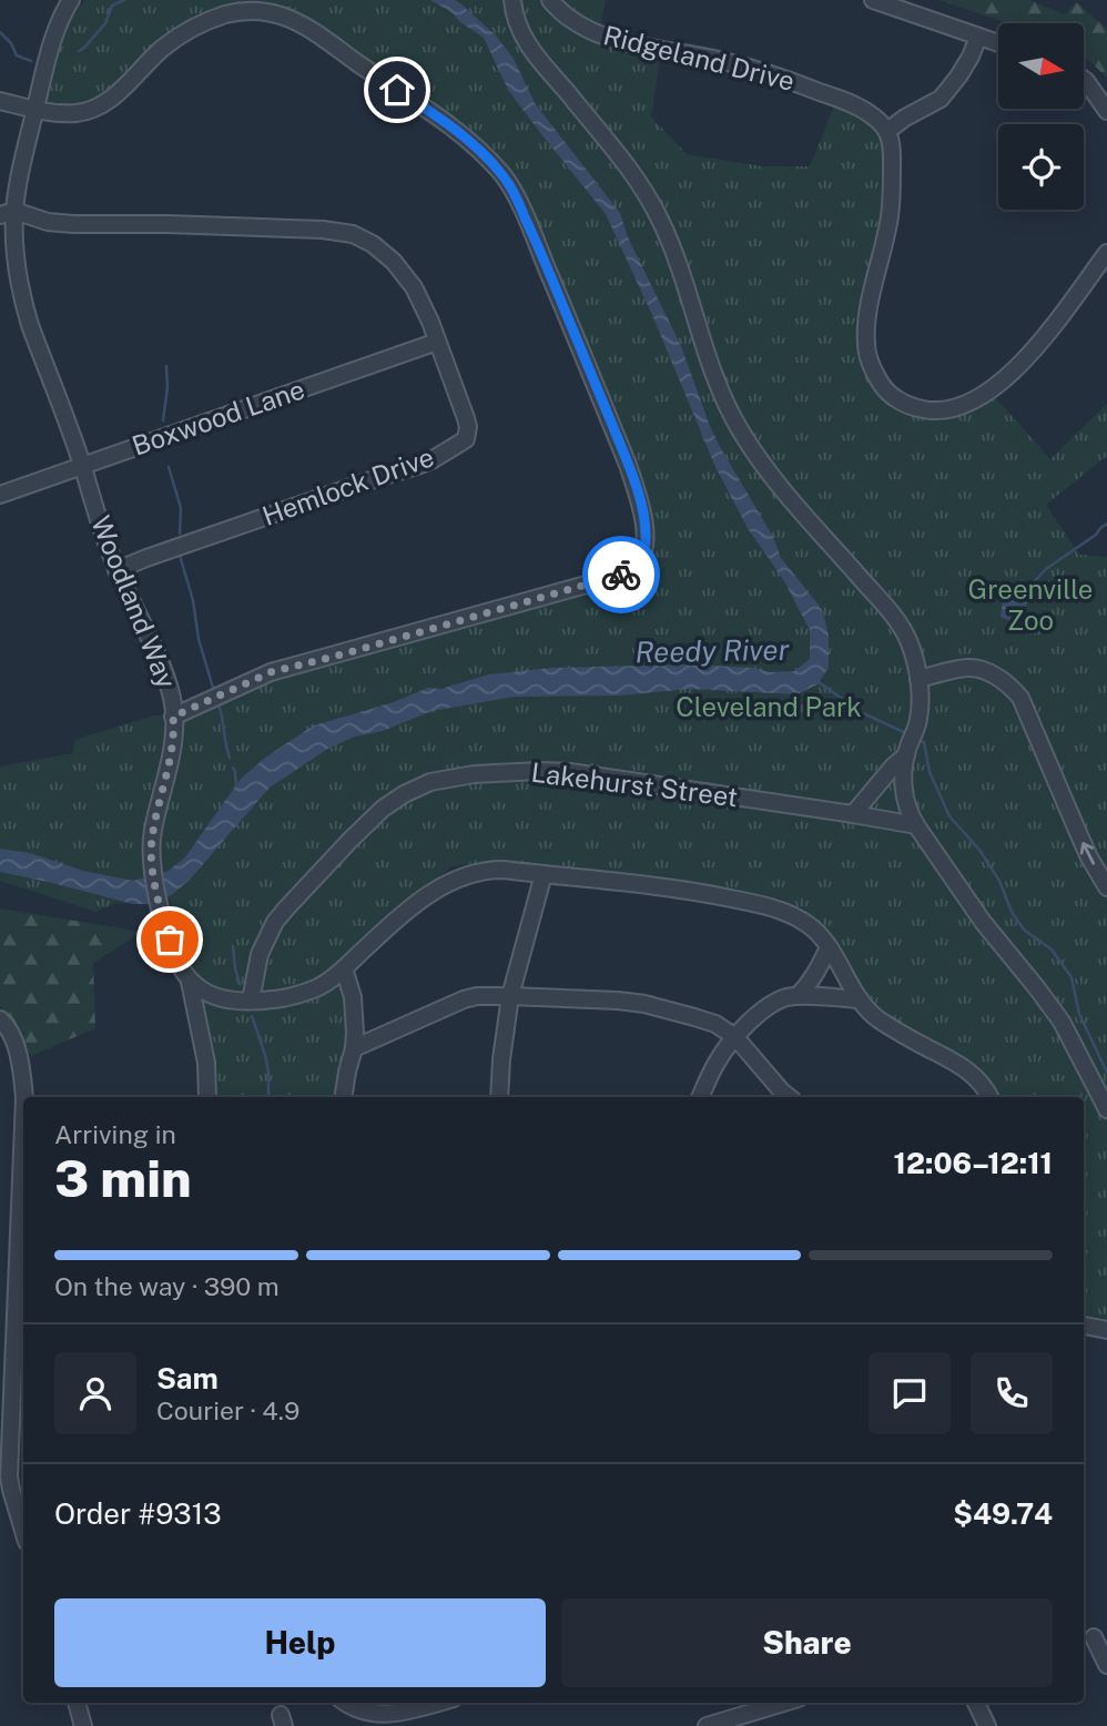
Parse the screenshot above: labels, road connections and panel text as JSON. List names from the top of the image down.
{
  "streets": {
    "street": [
      "Ridgeland Drive",
      "Boxwood Lane",
      "Hemlock Drive",
      "Woodland Way",
      "Lakehurst Street"
    ]
  },
  "crossings": [
    ["Boxwood Lane", "Hemlock Drive"],
    ["Boxwood Lane", "Woodland Way"],
    ["Hemlock Drive", "Woodland Way"],
    ["Woodland Way", "Lakehurst Street"]
  ],
  "water": ["Reedy River"],
  "parks": ["Greenville Zoo", "Cleveland Park"],
  "north": "right",
  "page": {
    "heading": ["3 min", "Arriving in", "12:06–12:11"],
    "panel": [
      "Sam",
      "Courier · 4.9",
      "Order #9313",
      "$49.74"
    ],
    "bar": "On the way · 390 m",
    "buttons": ["Help", "Share"]
  }
}
